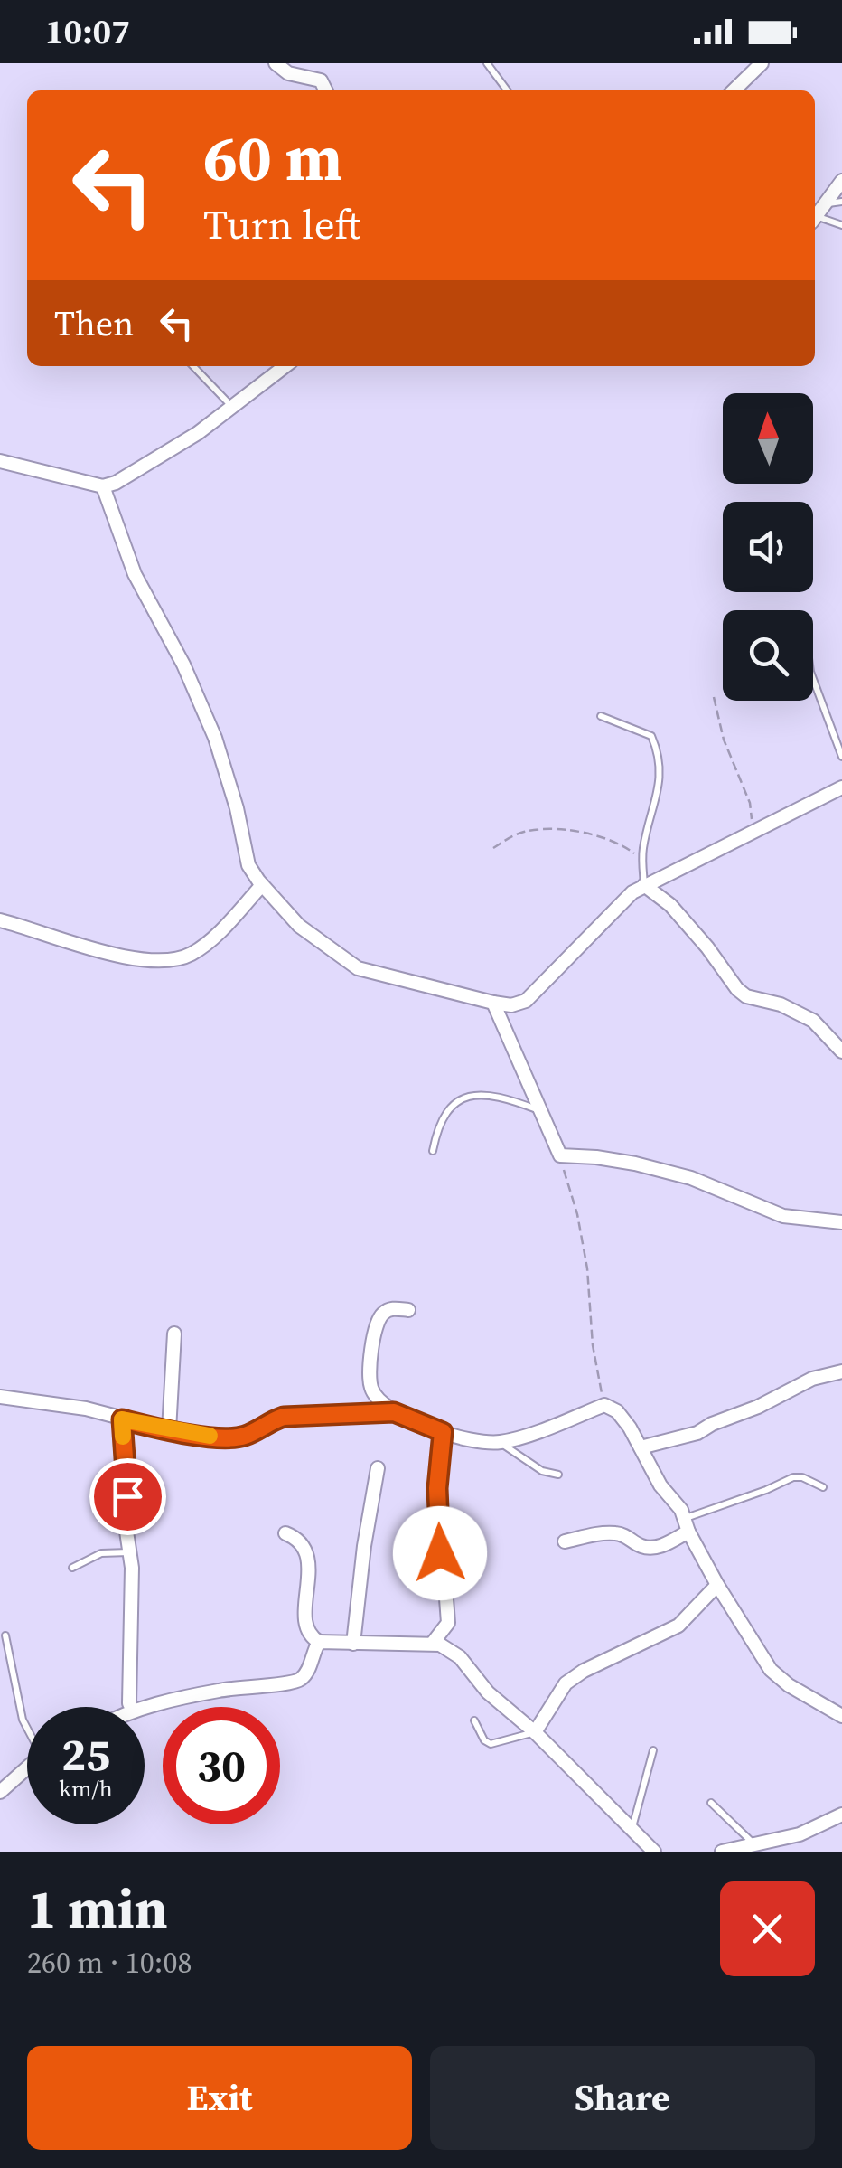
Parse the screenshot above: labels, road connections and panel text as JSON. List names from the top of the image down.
{
  "north": "top",
  "page": {
    "status": "10:07",
    "turn": ["60 m", "Turn left"],
    "then": "Then",
    "speed": "25 km/h",
    "limit": "30",
    "heading": ["1 min", "260 m · 10:08"],
    "buttons": ["Exit", "Share"]
  }
}
